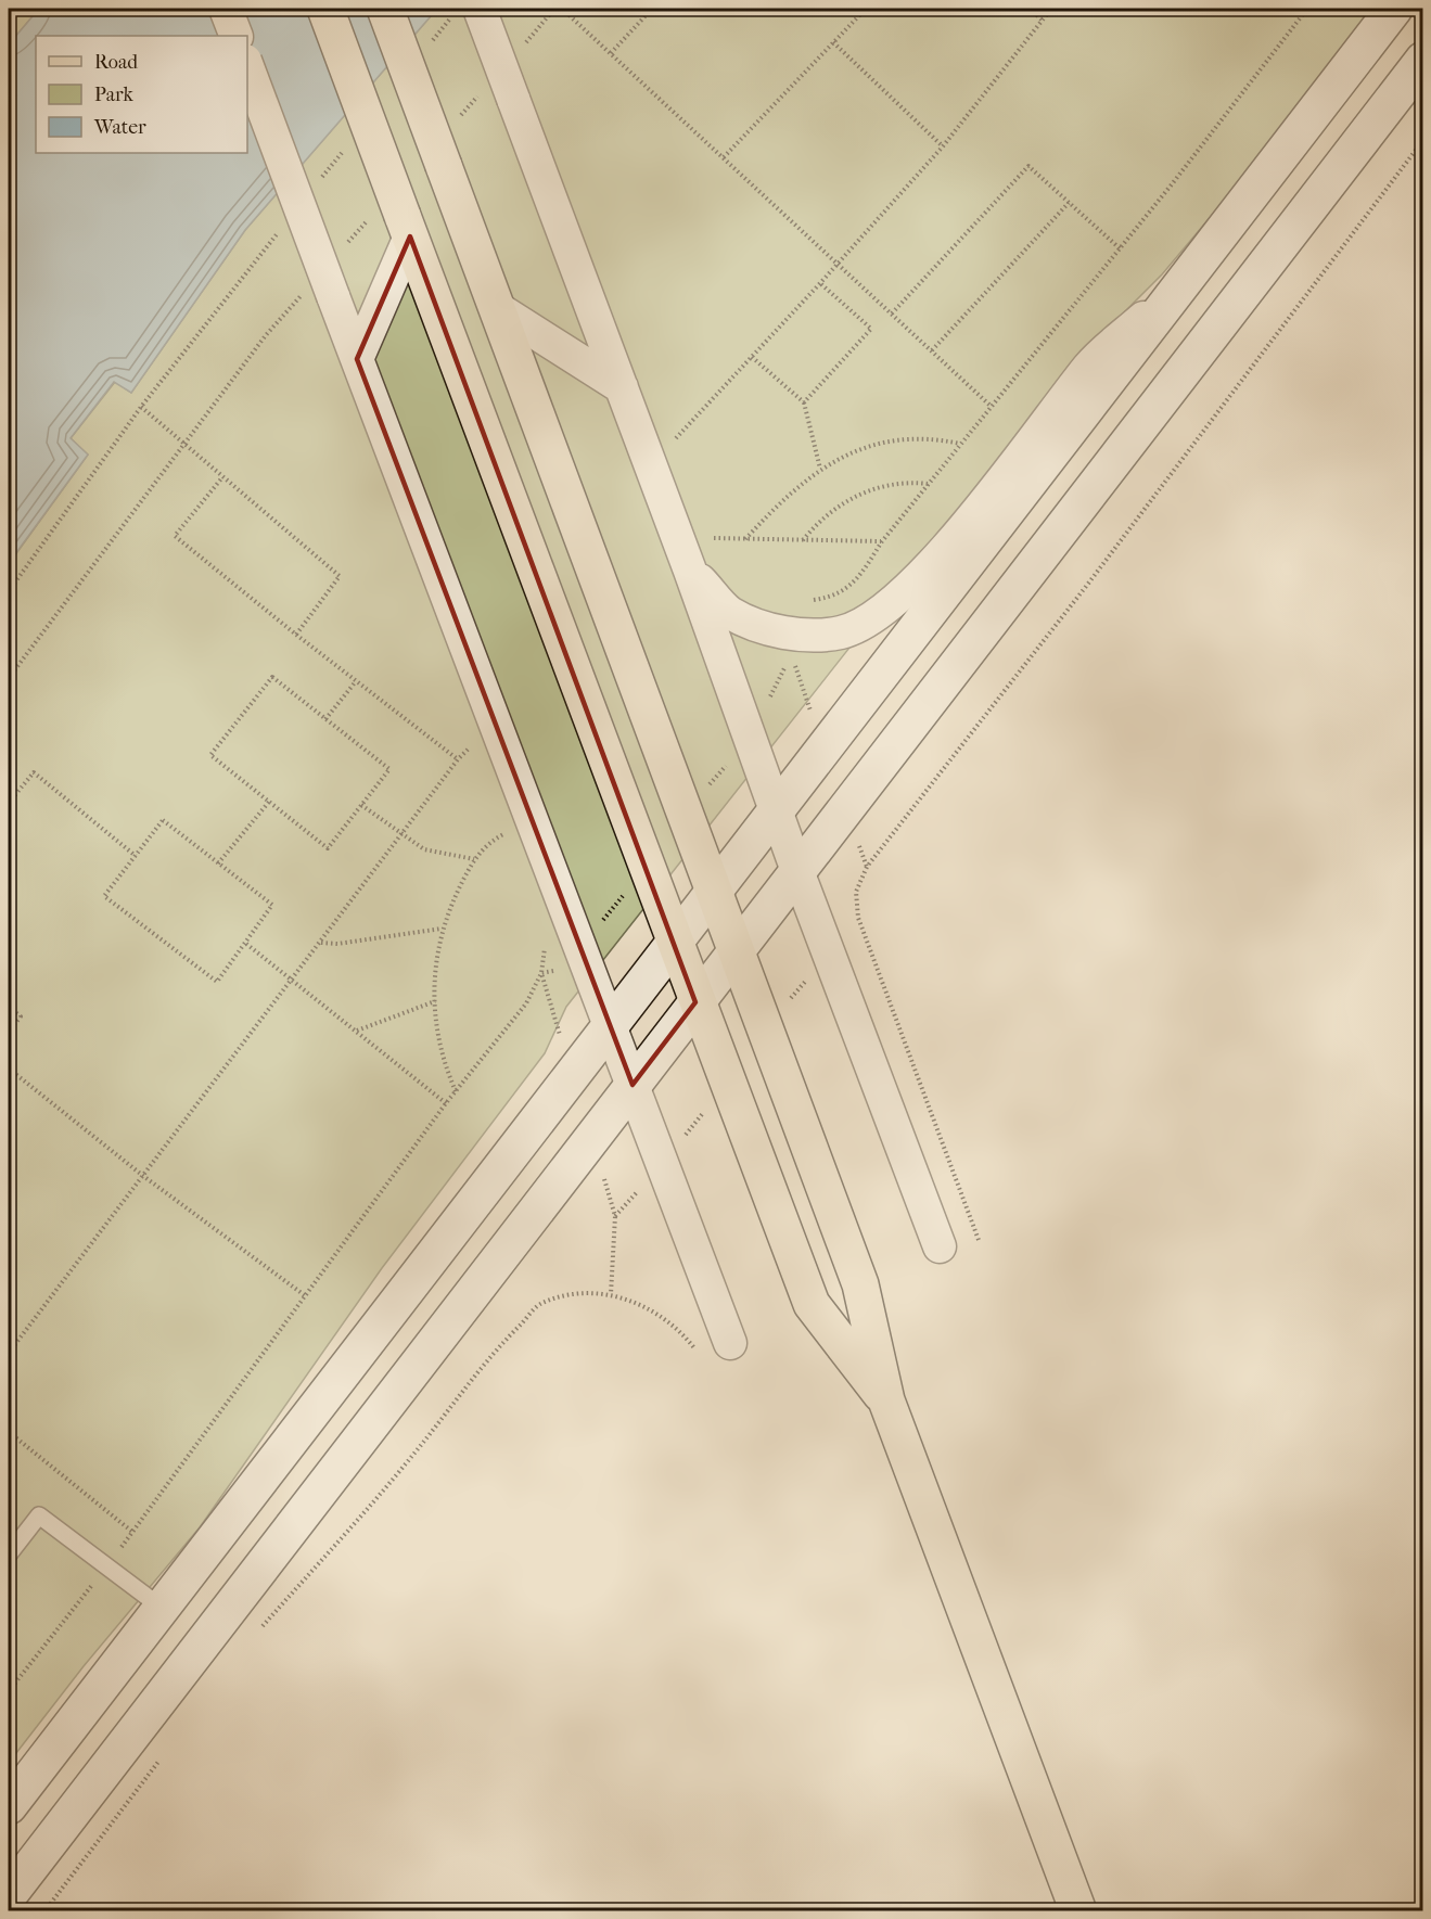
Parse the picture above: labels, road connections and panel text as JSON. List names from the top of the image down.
{
  "legend": ["Road", "Park", "Water"]
}
